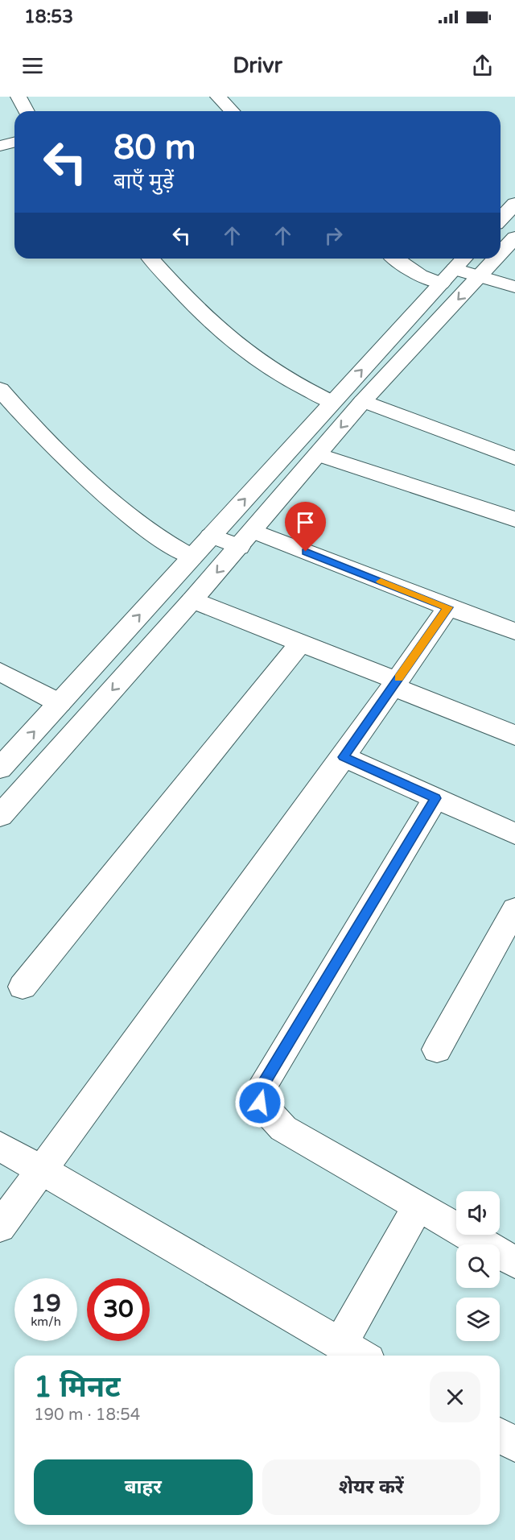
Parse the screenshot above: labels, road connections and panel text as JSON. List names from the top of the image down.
{
  "page": {
    "status": "18:53",
    "header": "Drivr",
    "turn": ["80 m", "बाएँ मुड़ें"],
    "speed": "19 km/h",
    "limit": "30",
    "heading": ["1 मिनट", "190 m · 18:54"],
    "buttons": ["बाहर", "शेयर करें"]
  }
}
